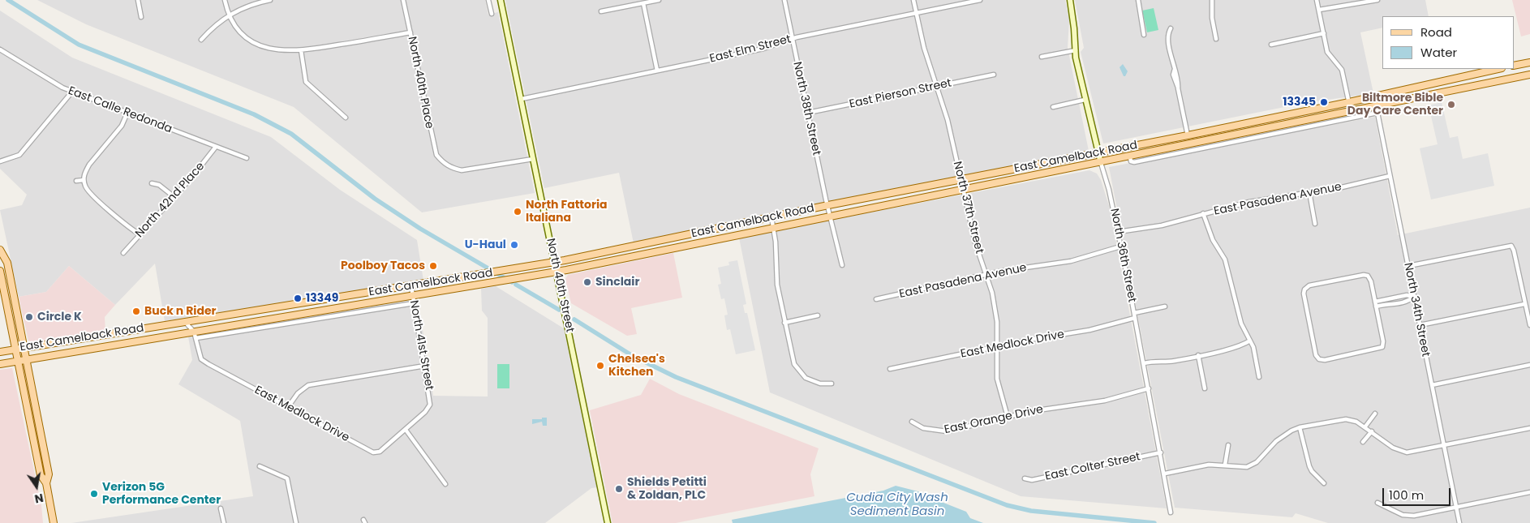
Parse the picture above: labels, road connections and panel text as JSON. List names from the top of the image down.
{
  "streets": {
    "main road": ["East Camelback Road", "North 36th Street", "North 40th Street"],
    "street": [
      "East Elm Street",
      "North 40th Place",
      "East Pierson Street",
      "North 38th Street",
      "East Calle Redonda",
      "East Pasadena Avenue",
      "North 42nd Place",
      "North 37th Street",
      "North 34th Street",
      "East Medlock Drive",
      "North 41st Street",
      "East Orange Drive",
      "East Colter Street"
    ]
  },
  "crossings": [
    ["East Elm Street", "North 38th Street"],
    ["East Elm Street", "North 37th Street"],
    ["East Elm Street", "North 40th Street"],
    ["North 40th Place", "North 40th Street"],
    ["East Pierson Street", "North 38th Street"],
    ["East Pierson Street", "North 37th Street"],
    ["North 38th Street", "East Camelback Road"],
    ["East Calle Redonda", "North 42nd Place"],
    ["East Camelback Road", "North 37th Street"],
    ["East Camelback Road", "North 36th Street"],
    ["East Camelback Road", "North 40th Street"],
    ["East Camelback Road", "North 34th Street"],
    ["East Camelback Road", "East Medlock Drive"],
    ["East Camelback Road", "North 41st Street"],
    ["East Pasadena Avenue", "North 37th Street"],
    ["East Pasadena Avenue", "North 36th Street"],
    ["East Pasadena Avenue", "North 34th Street"],
    ["North 37th Street", "East Medlock Drive"],
    ["North 37th Street", "East Orange Drive"],
    ["North 36th Street", "East Medlock Drive"],
    ["North 36th Street", "East Orange Drive"],
    ["North 36th Street", "East Colter Street"],
    ["East Medlock Drive", "North 41st Street"]
  ],
  "water": ["Cudia City Wash Sediment Basin"],
  "places": [
    "13345",
    "Biltmore Bible Day Care Center",
    "North Fattoria Italiana",
    "U-Haul",
    "Poolboy Tacos",
    "Sinclair",
    "13349",
    "Buck n Rider",
    "Circle K",
    "Chelsea's Kitchen",
    "Shields Petitti & Zoldan, PLC",
    "Verizon 5G Performance Center"
  ],
  "legend": ["Road", "Water"],
  "scale_bar": "100 m",
  "north": "bottom"
}
